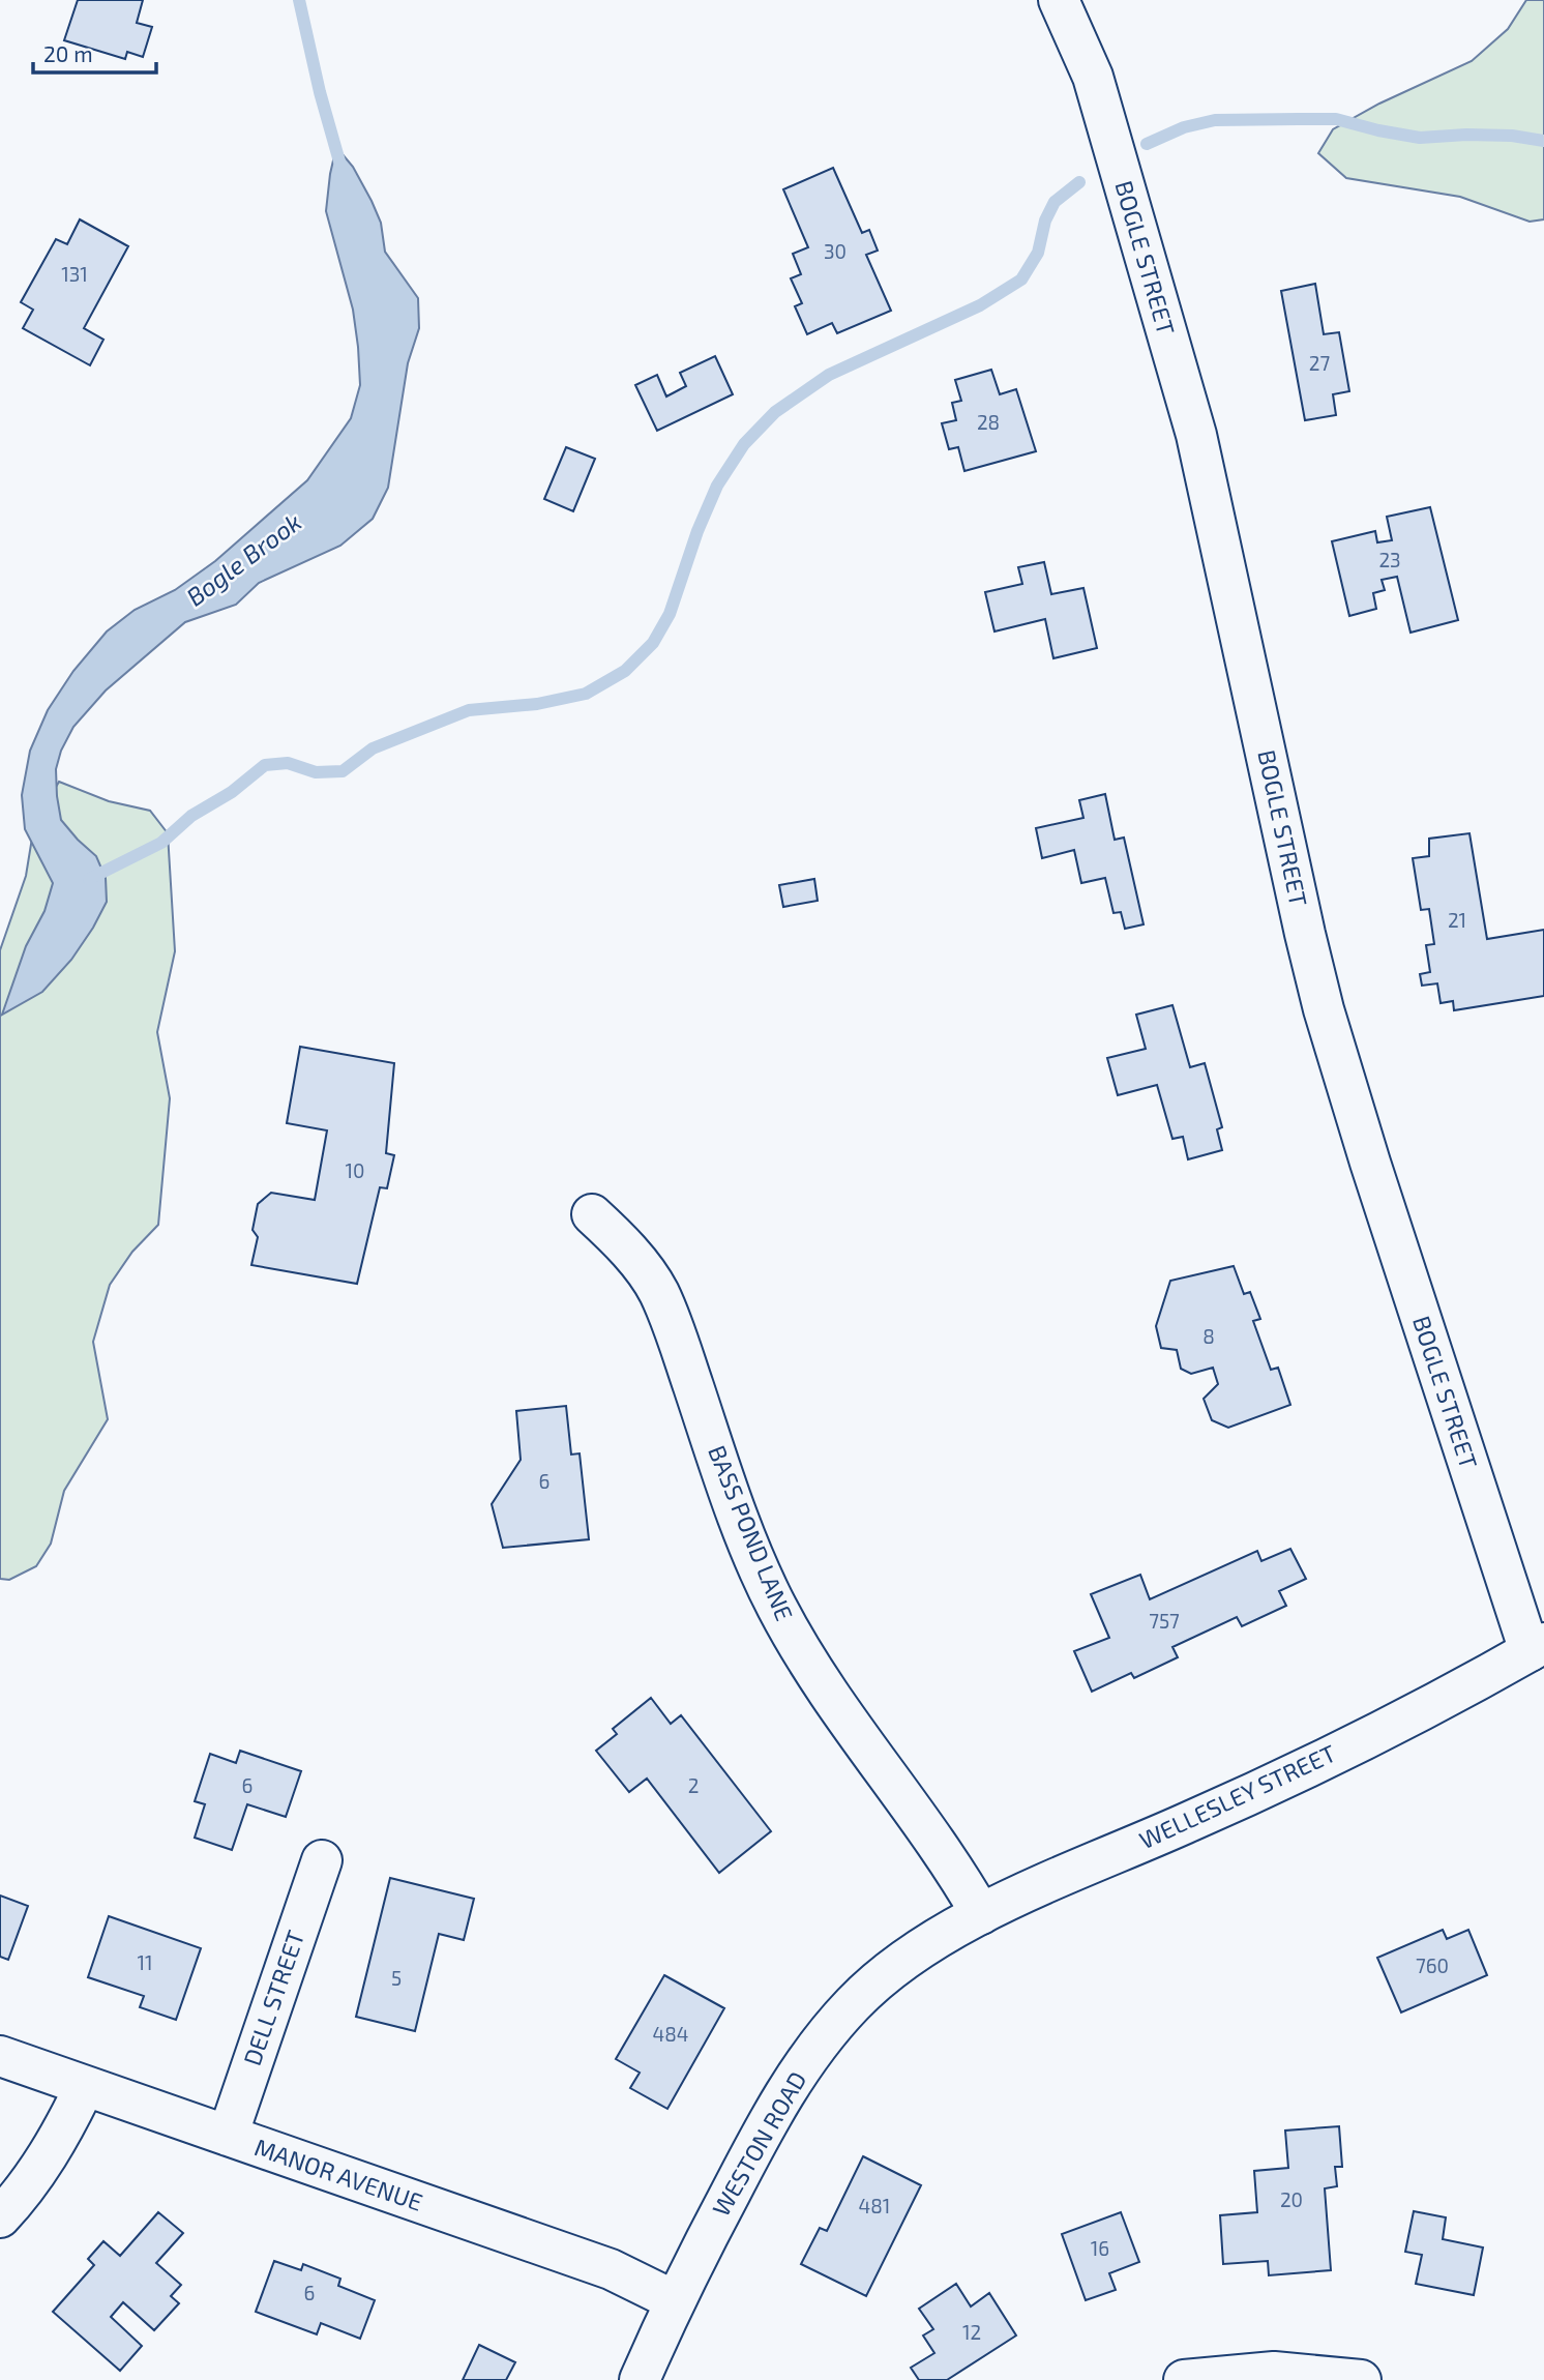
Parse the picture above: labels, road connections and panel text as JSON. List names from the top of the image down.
{
  "streets": {
    "street": [
      "BOGLE STREET",
      "BASS POND LANE",
      "WELLESLEY STREET",
      "DELL STREET",
      "WESTON ROAD",
      "MANOR AVENUE"
    ]
  },
  "crossings": [
    ["BOGLE STREET", "WELLESLEY STREET"],
    ["BASS POND LANE", "WELLESLEY STREET"],
    ["WELLESLEY STREET", "WESTON ROAD"],
    ["DELL STREET", "MANOR AVENUE"],
    ["WESTON ROAD", "MANOR AVENUE"]
  ],
  "water": ["Bogle Brook"],
  "house_numbers": [
    "30",
    "131",
    "27",
    "28",
    "23",
    "21",
    "10",
    "8",
    "6",
    "757",
    "6",
    "2",
    "11",
    "760",
    "5",
    "484",
    "20",
    "481",
    "16",
    "6",
    "12"
  ],
  "scale_bar": "20 m"
}
